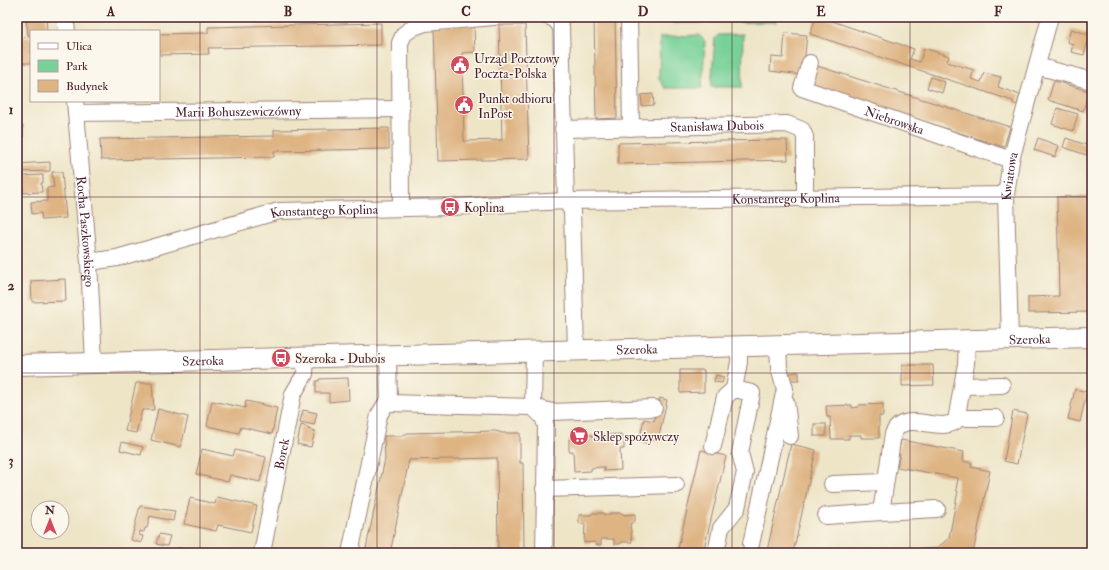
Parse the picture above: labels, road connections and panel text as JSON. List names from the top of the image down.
{
  "streets": {
    "street": [
      "Marii Bohuszewiczówny",
      "Niebrowska",
      "Stanisława Dubois",
      "Kwiatowa",
      "Konstantego Koplina",
      "Rocha Paszkowskiego",
      "Szeroka",
      "Borek"
    ]
  },
  "crossings": [
    ["Marii Bohuszewiczówny", "Rocha Paszkowskiego"],
    ["Niebrowska", "Kwiatowa"],
    ["Stanisława Dubois", "Konstantego Koplina"],
    ["Kwiatowa", "Konstantego Koplina"],
    ["Kwiatowa", "Szeroka"],
    ["Konstantego Koplina", "Rocha Paszkowskiego"],
    ["Rocha Paszkowskiego", "Szeroka"],
    ["Szeroka", "Borek"]
  ],
  "places": {
    "public building": ["Urząd Pocztowy Poczta-Polska", "Punkt odbioru InPost"],
    "bus stop": ["Koplina", "Szeroka - Dubois"],
    "supermarket": ["Sklep spożywczy"]
  },
  "legend": ["Ulica", "Park", "Budynek"],
  "north": "top",
  "grid": {
    "columns": [
      "A",
      "B",
      "C",
      "D",
      "E",
      "F"
    ],
    "rows": ["1", "2", "3"]
  }
}
